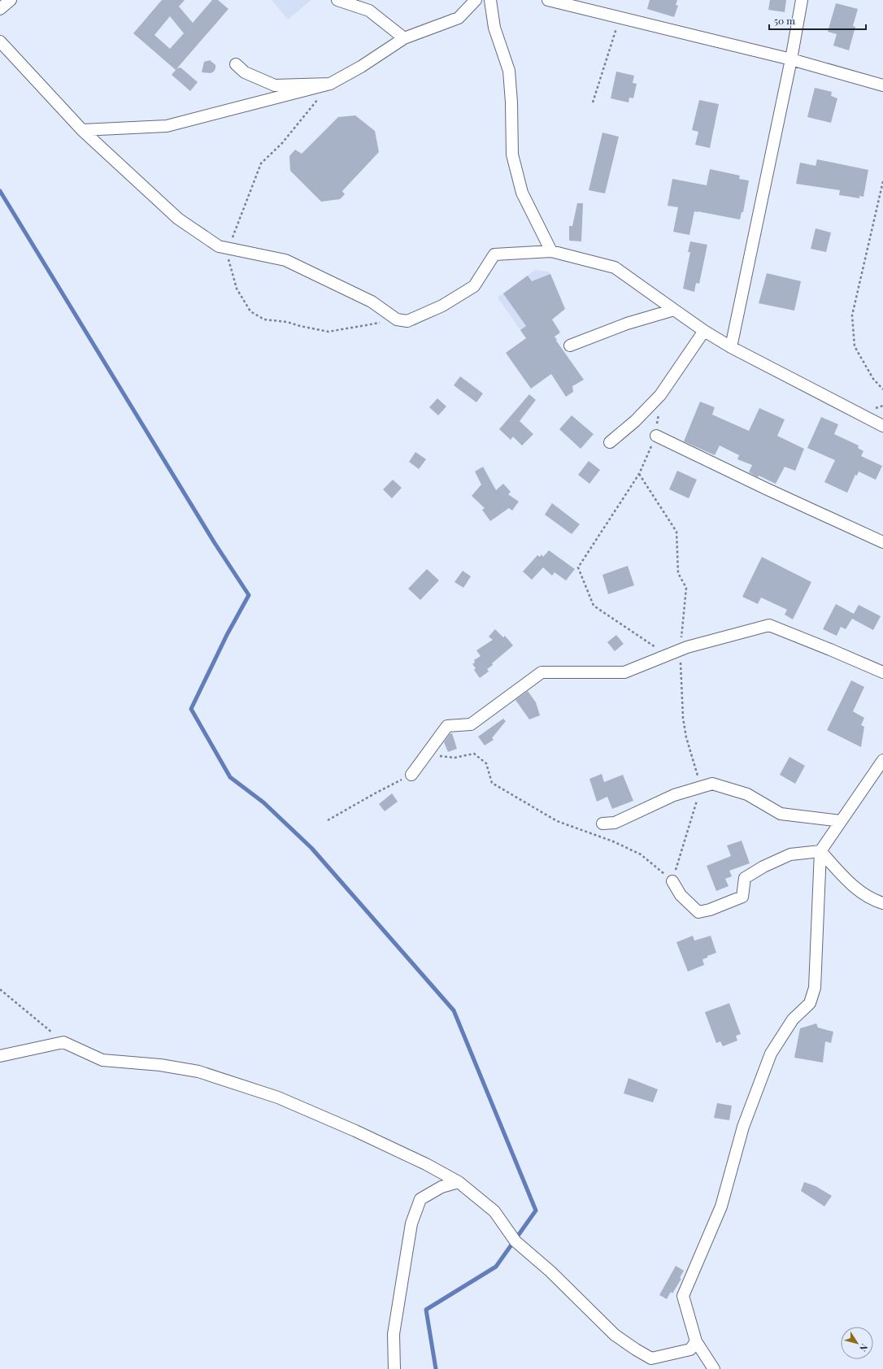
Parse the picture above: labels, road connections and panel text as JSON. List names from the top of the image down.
{
  "scale_bar": "50 m",
  "north": "bottom right"
}
